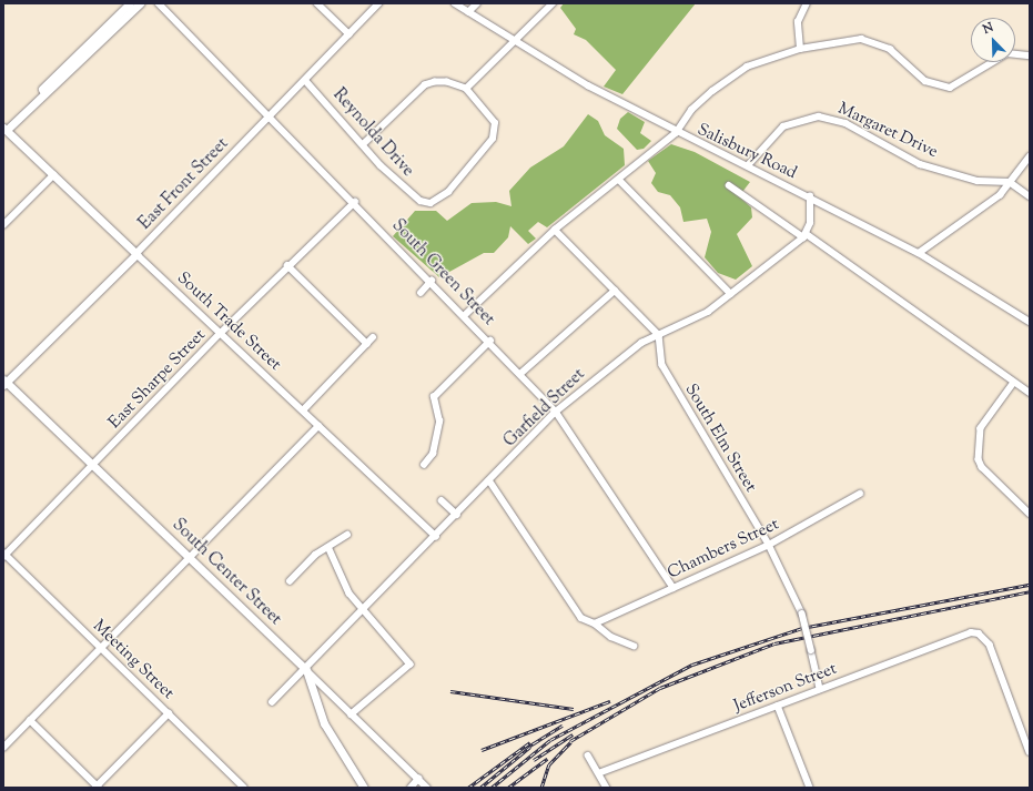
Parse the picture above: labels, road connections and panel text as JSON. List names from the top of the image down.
{
  "streets": {
    "main road": ["East Front Street", "South Trade Street", "South Center Street"],
    "street": [
      "Margaret Drive",
      "Reynolda Drive",
      "Salisbury Road",
      "South Green Street",
      "East Sharpe Street",
      "Garfield Street",
      "South Elm Street",
      "Chambers Street",
      "Meeting Street",
      "Jefferson Street"
    ]
  },
  "crossings": [
    ["Margaret Drive", "Salisbury Road"],
    ["Reynolda Drive", "East Front Street"],
    ["East Front Street", "South Green Street"],
    ["East Front Street", "South Trade Street"],
    ["East Front Street", "South Center Street"],
    ["South Green Street", "East Sharpe Street"],
    ["South Green Street", "Garfield Street"],
    ["South Green Street", "Chambers Street"],
    ["South Trade Street", "East Sharpe Street"],
    ["South Trade Street", "Garfield Street"],
    ["East Sharpe Street", "South Center Street"],
    ["East Sharpe Street", "Meeting Street"],
    ["Garfield Street", "South Elm Street"],
    ["Garfield Street", "South Center Street"],
    ["South Elm Street", "Chambers Street"],
    ["South Elm Street", "Jefferson Street"]
  ],
  "north": "top left"
}
